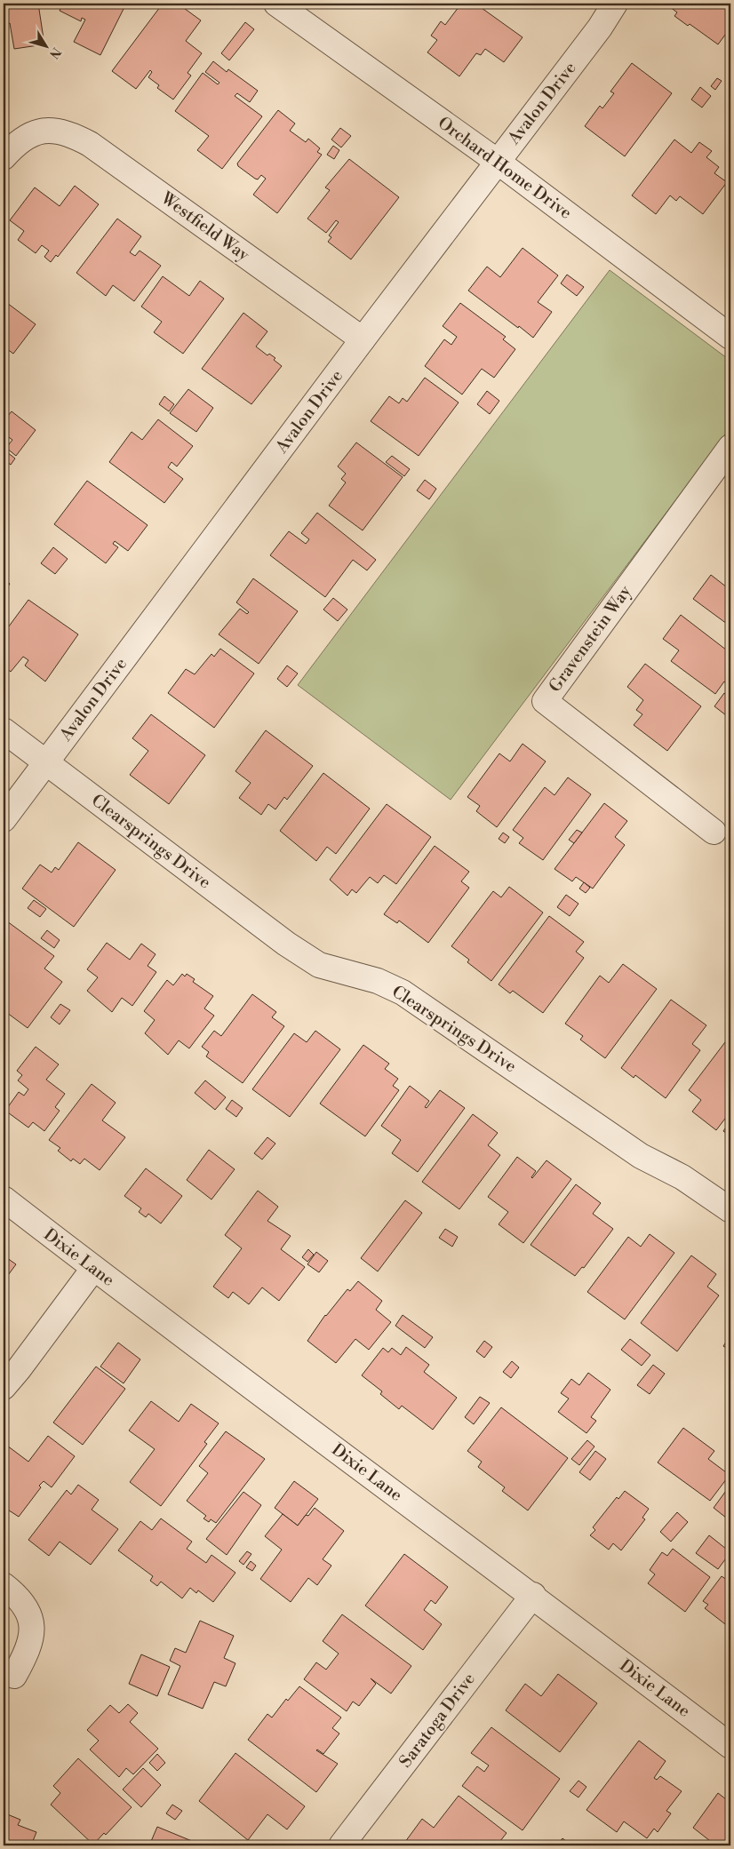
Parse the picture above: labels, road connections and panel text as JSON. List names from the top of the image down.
{
  "streets": {
    "street": [
      "Avalon Drive",
      "Orchard Home Drive",
      "Westfield Way",
      "Gravenstein Way",
      "Clearsprings Drive",
      "Dixie Lane",
      "Saratoga Drive"
    ]
  },
  "crossings": [
    ["Avalon Drive", "Orchard Home Drive"],
    ["Avalon Drive", "Westfield Way"],
    ["Avalon Drive", "Clearsprings Drive"],
    ["Dixie Lane", "Saratoga Drive"]
  ],
  "north": "bottom right"
}
